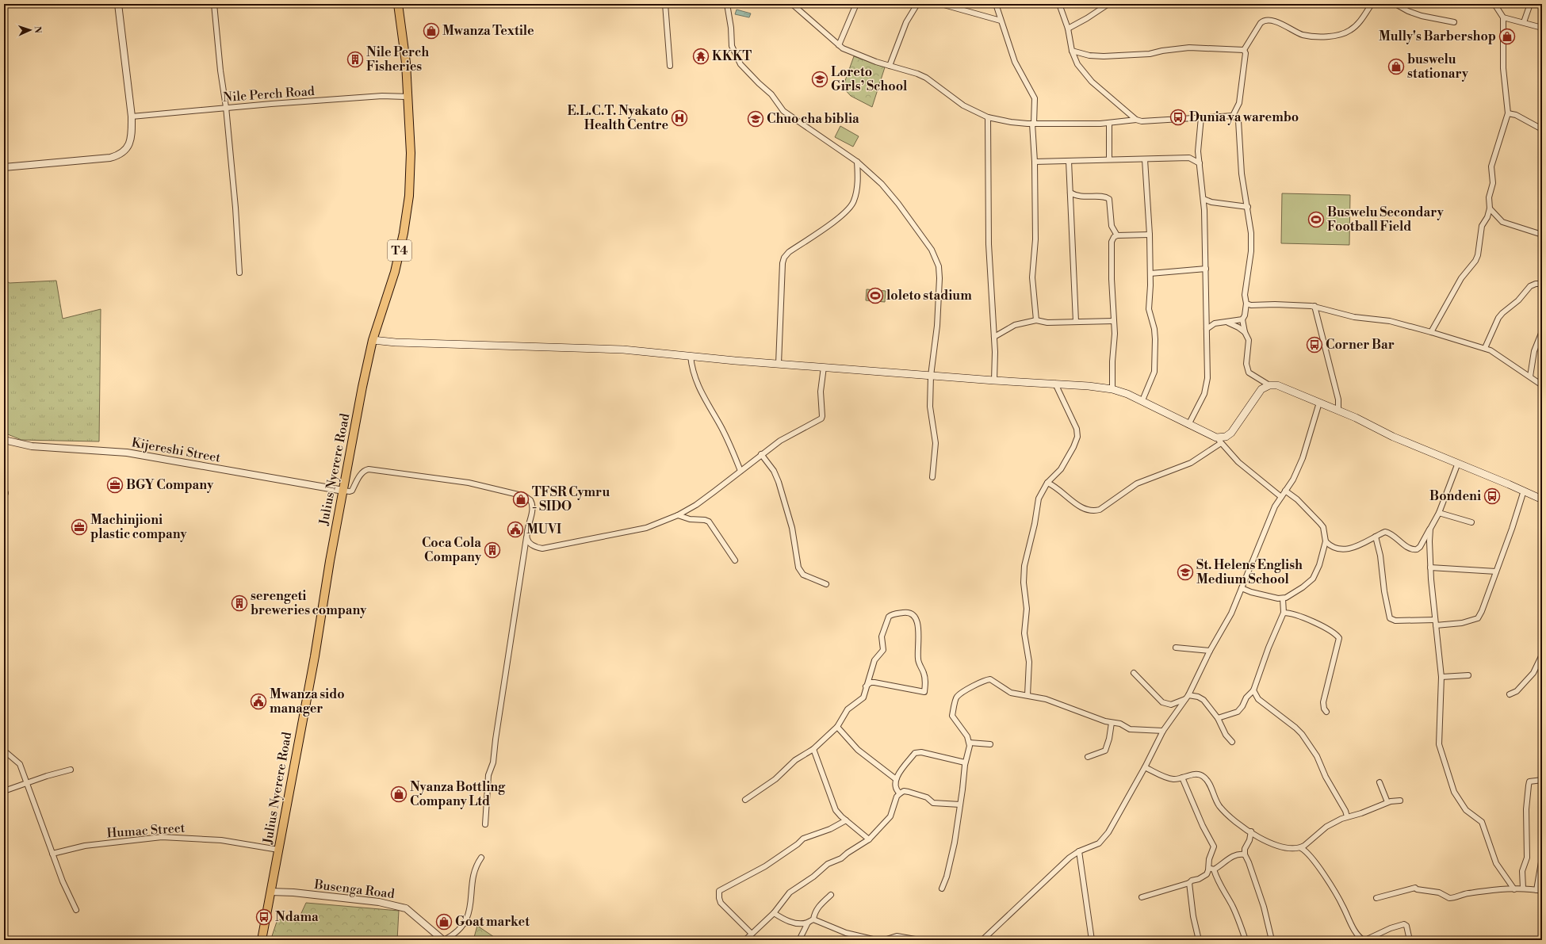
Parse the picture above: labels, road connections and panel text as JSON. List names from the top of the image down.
{
  "streets": {
    "highway": ["T4", "Julius Nyerere Road"],
    "street": [
      "Nile Perch Road",
      "Kijereshi Street",
      "Humac Street",
      "Busenga Road"
    ]
  },
  "crossings": [
    ["Nile Perch Road", "Julius Nyerere Road"],
    ["Kijereshi Street", "Julius Nyerere Road"],
    ["Julius Nyerere Road", "Humac Street"],
    ["Julius Nyerere Road", "Busenga Road"]
  ],
  "places": {
    "shop": [
      "Mwanza Textile",
      "Mully's Barbershop",
      "buswelu stationary",
      "TFSR Cymru - SIDO",
      "Nyanza Bottling Company Ltd",
      "Goat market"
    ],
    "temple": ["KKKT"],
    "building": ["Nile Perch Fisheries", "Coca Cola Company", "serengeti breweries company"],
    "school or university": ["Loreto Girls’ School", "Chuo cha biblia", "St. Helens English Medium School"],
    "bus stop": [
      "Dunia ya warembo",
      "Corner Bar",
      "Bondeni",
      "Ndama"
    ],
    "hospital": ["E.L.C.T. Nyakato Health Centre"],
    "sports": ["Buswelu Secondary Football Field", "loleto stadium"],
    "office": ["BGY Company", "Machinjioni plastic company"],
    "public building": ["MUVI", "Mwanza sido manager"]
  },
  "north": "right"
}
